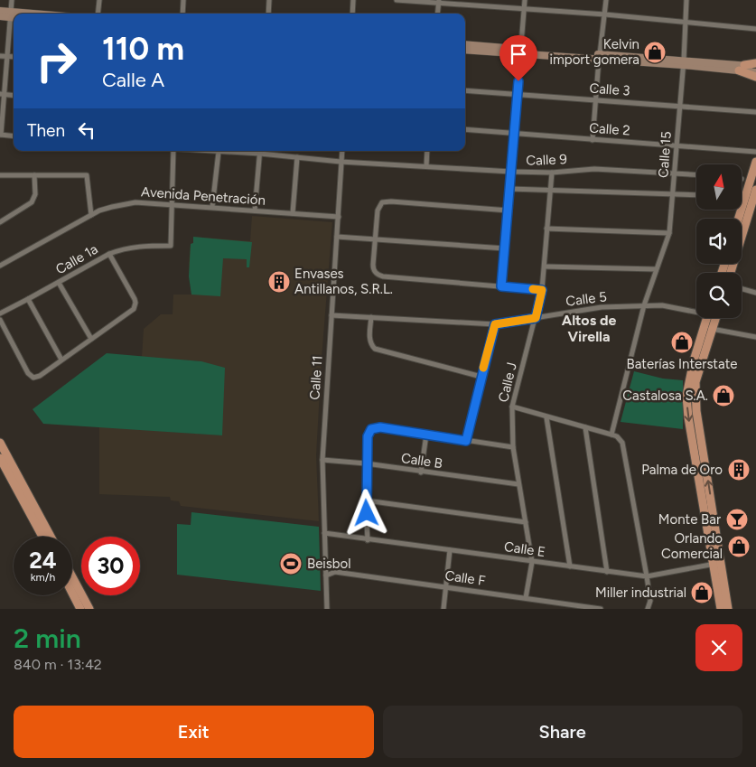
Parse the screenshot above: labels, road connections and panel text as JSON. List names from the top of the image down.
{
  "streets": {
    "street": [
      "Calle 3",
      "Calle 2",
      "Calle 15",
      "Calle 9",
      "Avenida Penetración",
      "Calle 1a",
      "Calle 5",
      "Calle 11",
      "Calle J",
      "Calle B",
      "Calle E",
      "Calle F"
    ]
  },
  "crossings": [
    ["Calle 3", "Calle 15"],
    ["Calle 2", "Calle 15"],
    ["Calle 15", "Calle 9"],
    ["Calle 15", "Calle 5"],
    ["Calle 9", "Calle 11"],
    ["Calle 9", "Calle J"],
    ["Avenida Penetración", "Calle 1a"],
    ["Avenida Penetración", "Calle 11"],
    ["Calle 5", "Calle 11"],
    ["Calle 5", "Calle J"],
    ["Calle 11", "Calle B"],
    ["Calle 11", "Calle E"],
    ["Calle 11", "Calle F"],
    ["Calle J", "Calle B"],
    ["Calle J", "Calle E"],
    ["Calle J", "Calle F"]
  ],
  "districts": ["Altos de Virella"],
  "places": {
    "shop": [
      "Kelvin import gomera",
      "Baterías Interstate",
      "Castalosa S.A.",
      "Orlando Comercial",
      "Miller industrial"
    ],
    "building": ["Envases Antillanos, S.R.L.", "Palma de Oro"],
    "bar": ["Monte Bar"],
    "sports": ["Beisbol"]
  },
  "north": "top",
  "page": {
    "turn": ["110 m", "Calle A"],
    "then": "Then",
    "speed": "24 km/h",
    "limit": "30",
    "heading": ["2 min", "840 m · 13:42"],
    "buttons": ["Exit", "Share"]
  }
}
